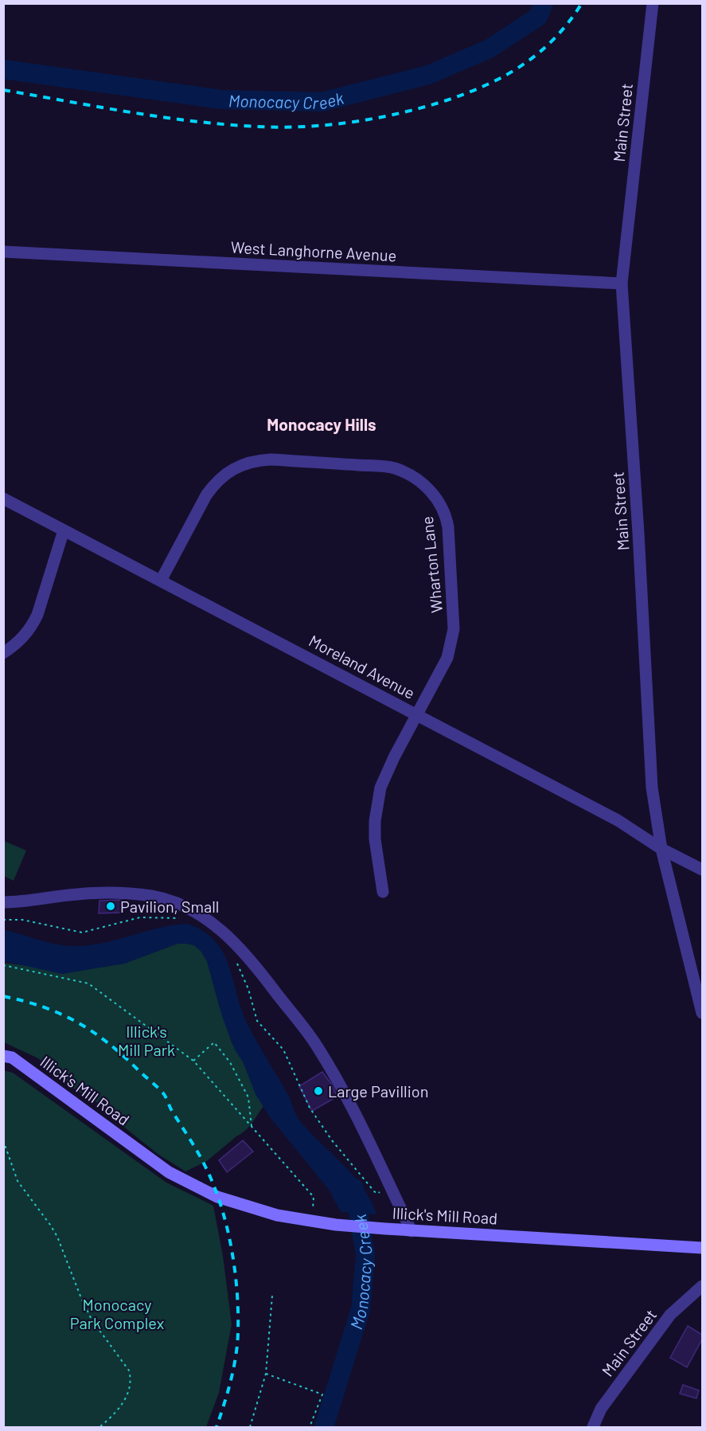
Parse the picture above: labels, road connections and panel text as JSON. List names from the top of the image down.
{
  "streets": {
    "street": [
      "Main Street",
      "West Langhorne Avenue",
      "Wharton Lane",
      "Moreland Avenue",
      "Illick's Mill Road"
    ]
  },
  "crossings": [
    ["Main Street", "West Langhorne Avenue"],
    ["Main Street", "Moreland Avenue"],
    ["Wharton Lane", "Moreland Avenue"]
  ],
  "districts": ["Monocacy Hills"],
  "water": ["Monocacy Creek"],
  "parks": ["Illick's Mill Park", "Monocacy Park Complex"],
  "places": ["Pavilion, Small", "Large Pavillion"]
}
